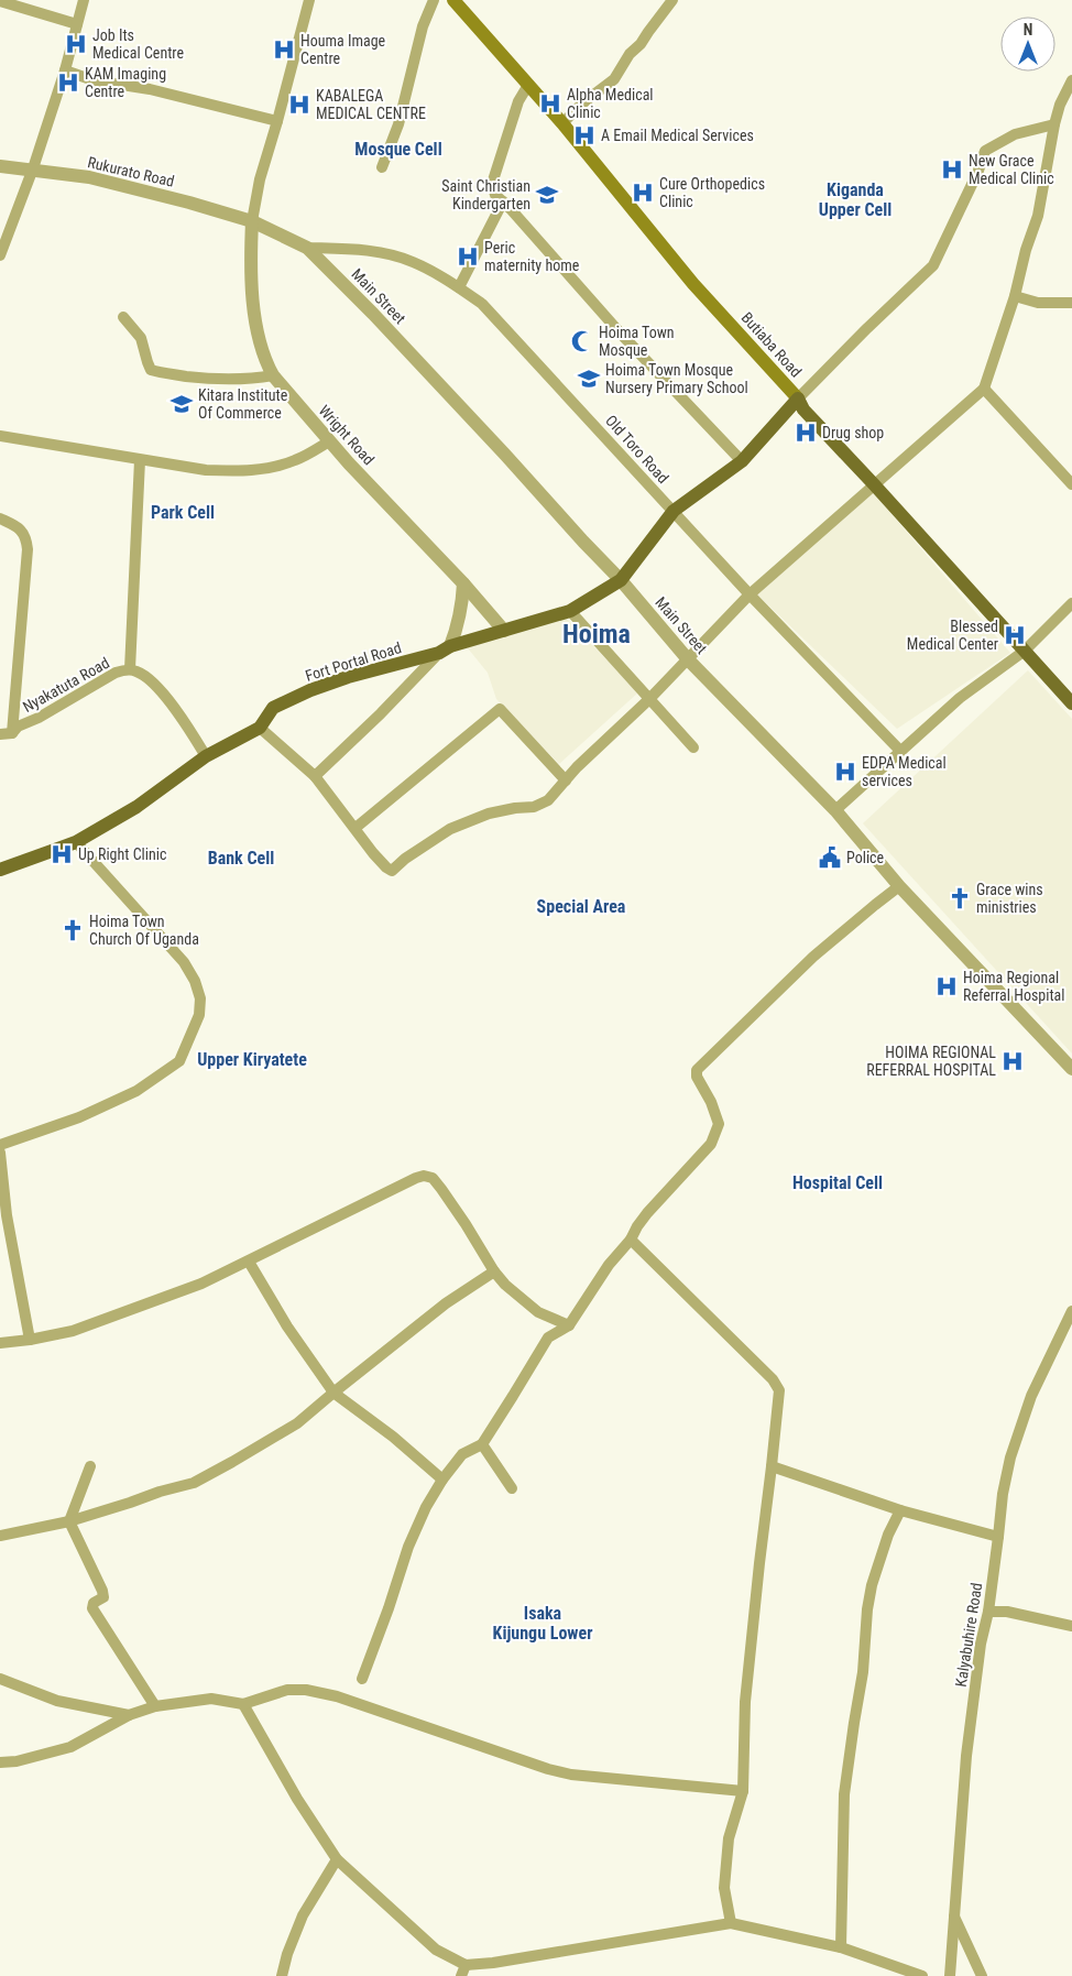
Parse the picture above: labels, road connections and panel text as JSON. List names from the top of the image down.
{
  "streets": {
    "main road": ["Butiaba Road", "Fort Portal Road"],
    "street": [
      "Rukurato Road",
      "Main Street",
      "Wright Road",
      "Old Toro Road",
      "Nyakatuta Road",
      "Kalyabuhire Road"
    ]
  },
  "crossings": [
    ["Rukurato Road", "Main Street"],
    ["Rukurato Road", "Wright Road"],
    ["Main Street", "Wright Road"],
    ["Main Street", "Old Toro Road"],
    ["Main Street", "Fort Portal Road"],
    ["Wright Road", "Fort Portal Road"],
    ["Fort Portal Road", "Nyakatuta Road"]
  ],
  "districts": [
    "Mosque Cell",
    "Kiganda Upper Cell",
    "Park Cell",
    "Hoima",
    "Bank Cell",
    "Special Area",
    "Upper Kiryatete",
    "Hospital Cell",
    "Isaka Kijungu Lower"
  ],
  "places": {
    "hospital": [
      "Job Its Medical Centre",
      "Houma Image Centre",
      "KAM Imaging Centre",
      "Alpha Medical Clinic",
      "KABALEGA MEDICAL CENTRE",
      "A Email Medical Services",
      "New Grace Medical Clinic",
      "Cure Orthopedics Clinic",
      "Peric maternity home",
      "Drug shop",
      "Blessed Medical Center",
      "EDPA Medical services",
      "Up Right Clinic",
      "Hoima Regional Referral Hospital",
      "HOIMA REGIONAL REFERRAL HOSPITAL"
    ],
    "school or university": ["Saint Christian Kindergarten", "Hoima Town Mosque Nursery Primary School", "Kitara Institute Of Commerce"],
    "mosque": ["Hoima Town Mosque"],
    "public building": ["Police"],
    "church": ["Grace wins ministries", "Hoima Town Church Of Uganda"]
  },
  "north": "top"
}
